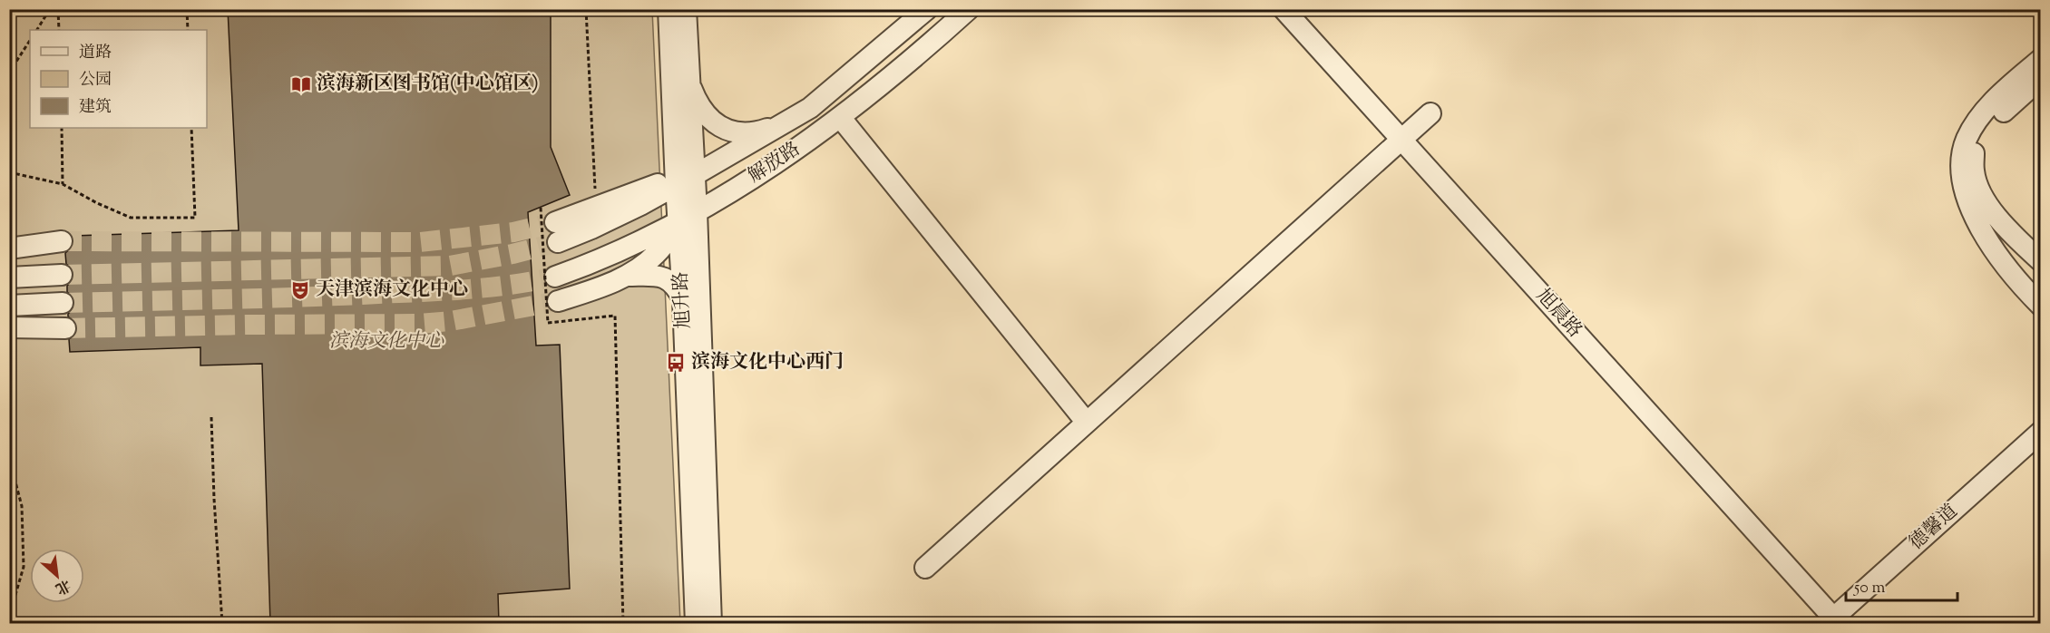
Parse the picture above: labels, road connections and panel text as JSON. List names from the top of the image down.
{
  "streets": {
    "street": [
      "解放路",
      "旭升路",
      "旭晨路",
      "德馨道"
    ]
  },
  "crossings": [
    ["解放路", "旭升路"],
    ["旭晨路", "德馨道"]
  ],
  "parks": ["滨海文化中心"],
  "places": {
    "library": ["滨海新区图书馆(中心馆区)"],
    "theatre": ["天津滨海文化中心"],
    "bus stop": ["滨海文化中心西门"]
  },
  "legend": ["道路", "公园", "建筑"],
  "scale_bar": "50 m",
  "north": "bottom right"
}
